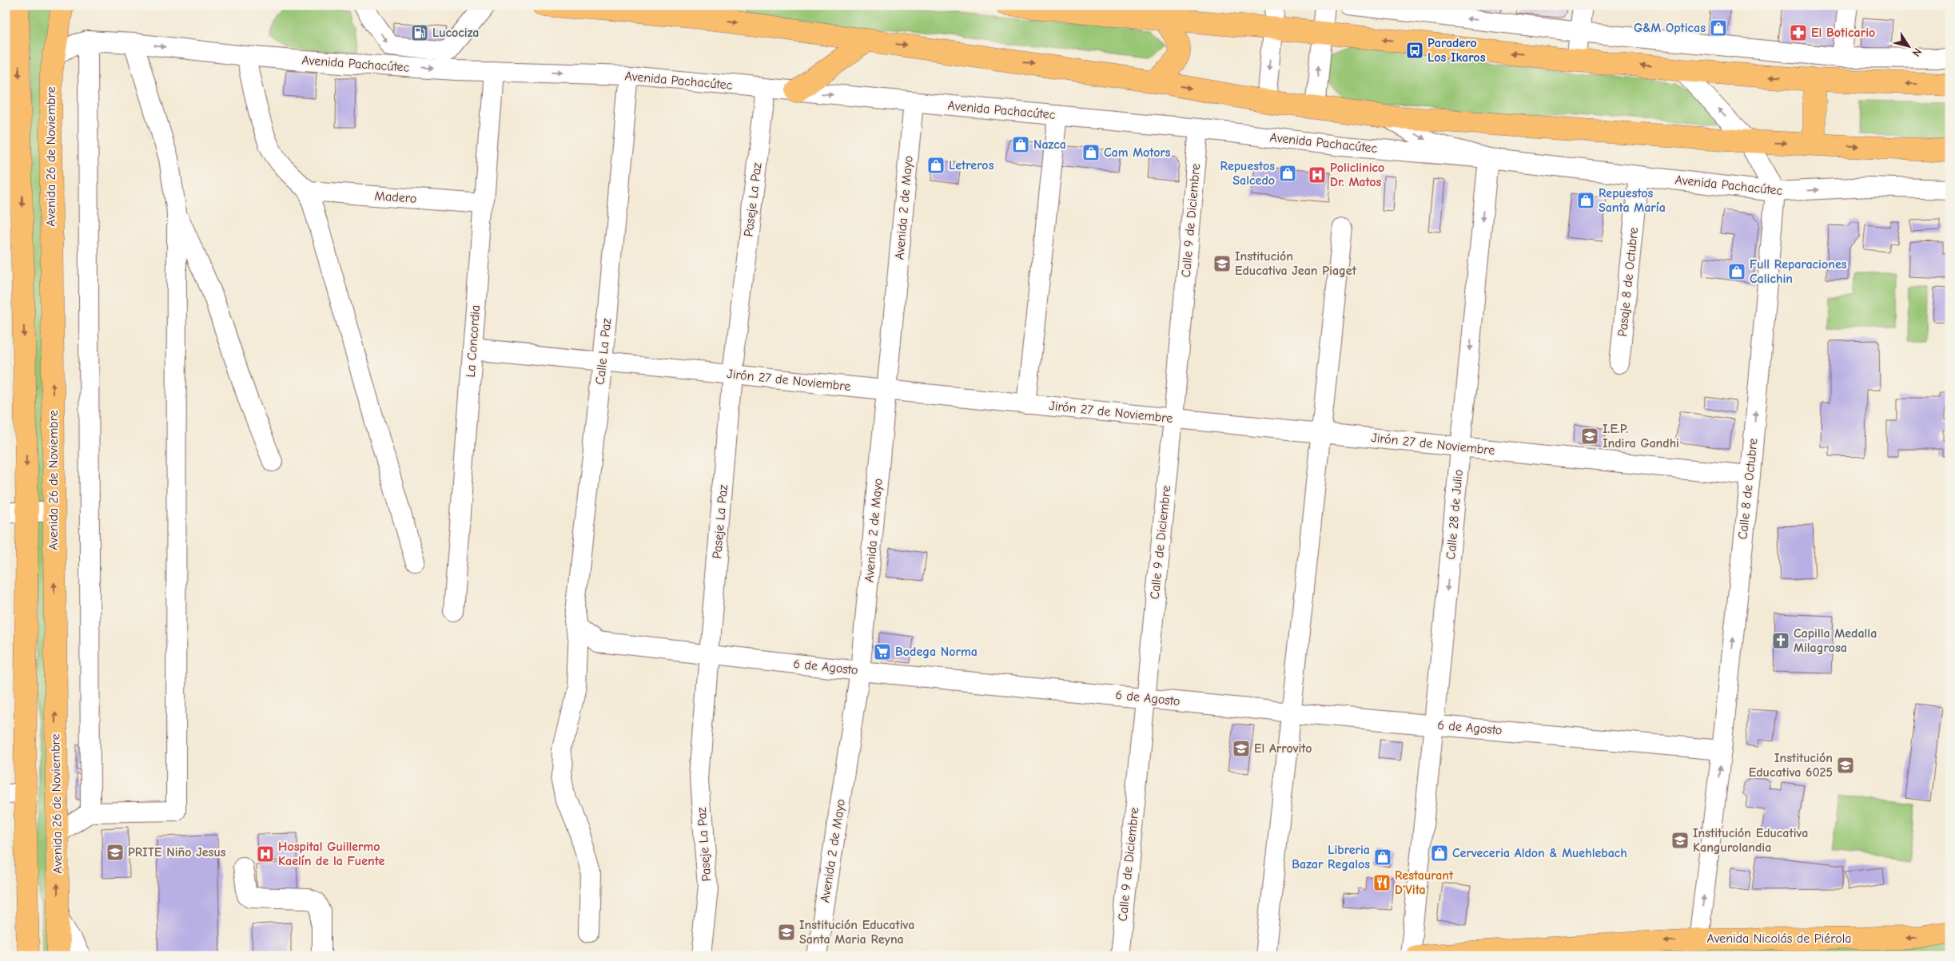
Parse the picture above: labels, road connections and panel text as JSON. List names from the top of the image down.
{
  "streets": {
    "main road": ["Avenida 26 de Noviembre", "Avenida Nicolás de Piérola"],
    "street": [
      "Avenida Pachacútec",
      "Madero",
      "Paseje La Paz",
      "Avenida 2 de Mayo",
      "Calle 9 de Diciembre",
      "Pasaje 8 de Octubre",
      "La Concordia",
      "Calle La Paz",
      "Jirón 27 de Noviembre",
      "Calle 8 de Octubre",
      "Calle 28 de Julio",
      "6 de Agosto"
    ]
  },
  "crossings": [
    ["Avenida Pachacútec", "Avenida 26 de Noviembre"],
    ["Avenida Pachacútec", "Paseje La Paz"],
    ["Avenida Pachacútec", "Avenida 2 de Mayo"],
    ["Avenida Pachacútec", "Calle 9 de Diciembre"],
    ["Avenida Pachacútec", "Pasaje 8 de Octubre"],
    ["Avenida Pachacútec", "La Concordia"],
    ["Avenida Pachacútec", "Calle La Paz"],
    ["Avenida Pachacútec", "Calle 8 de Octubre"],
    ["Avenida Pachacútec", "Calle 28 de Julio"],
    ["Madero", "La Concordia"],
    ["Paseje La Paz", "Jirón 27 de Noviembre"],
    ["Paseje La Paz", "6 de Agosto"],
    ["Avenida 2 de Mayo", "Jirón 27 de Noviembre"],
    ["Avenida 2 de Mayo", "6 de Agosto"],
    ["Calle 9 de Diciembre", "Jirón 27 de Noviembre"],
    ["Calle 9 de Diciembre", "6 de Agosto"],
    ["La Concordia", "Jirón 27 de Noviembre"],
    ["Calle La Paz", "Jirón 27 de Noviembre"],
    ["Calle La Paz", "6 de Agosto"],
    ["Jirón 27 de Noviembre", "Calle 8 de Octubre"],
    ["Jirón 27 de Noviembre", "Calle 28 de Julio"],
    ["Calle 8 de Octubre", "6 de Agosto"],
    ["Calle 8 de Octubre", "Avenida Nicolás de Piérola"],
    ["Calle 28 de Julio", "6 de Agosto"]
  ],
  "one_way": ["Avenida Pachacútec", "Calle 8 de Octubre", "Avenida Nicolás de Piérola"],
  "places": {
    "shop": [
      "G&M Opticas",
      "Nazca",
      "Cam Motors",
      "Letreros",
      "Repuestos Salcedo",
      "Repuestos Santa María",
      "Full Reparaciones Calichin",
      "Cerveceria Aldon & Muehlebach",
      "Libreria Bazar Regalos"
    ],
    "fuel station": ["Lucociza"],
    "pharmacy": ["El Boticario"],
    "bus stop": ["Paradero Los Ikaros"],
    "hospital": ["Policlinico Dr. Matos", "Hospital Guillermo Kaelín de la Fuente"],
    "school or university": [
      "Institución Educativa Jean Piaget",
      "I.E.P. Indira Gandhi",
      "El Arrovito",
      "Institución Educativa 6025",
      "Institución Educativa Kangurolandia",
      "PRITE Niño Jesus",
      "Institución Educativa Santa Maria Reyna"
    ],
    "church": ["Capilla Medalla Milagrosa"],
    "supermarket": ["Bodega Norma"],
    "restaurant": ["Restaurant D'Vita"]
  },
  "north": "bottom right"
}
